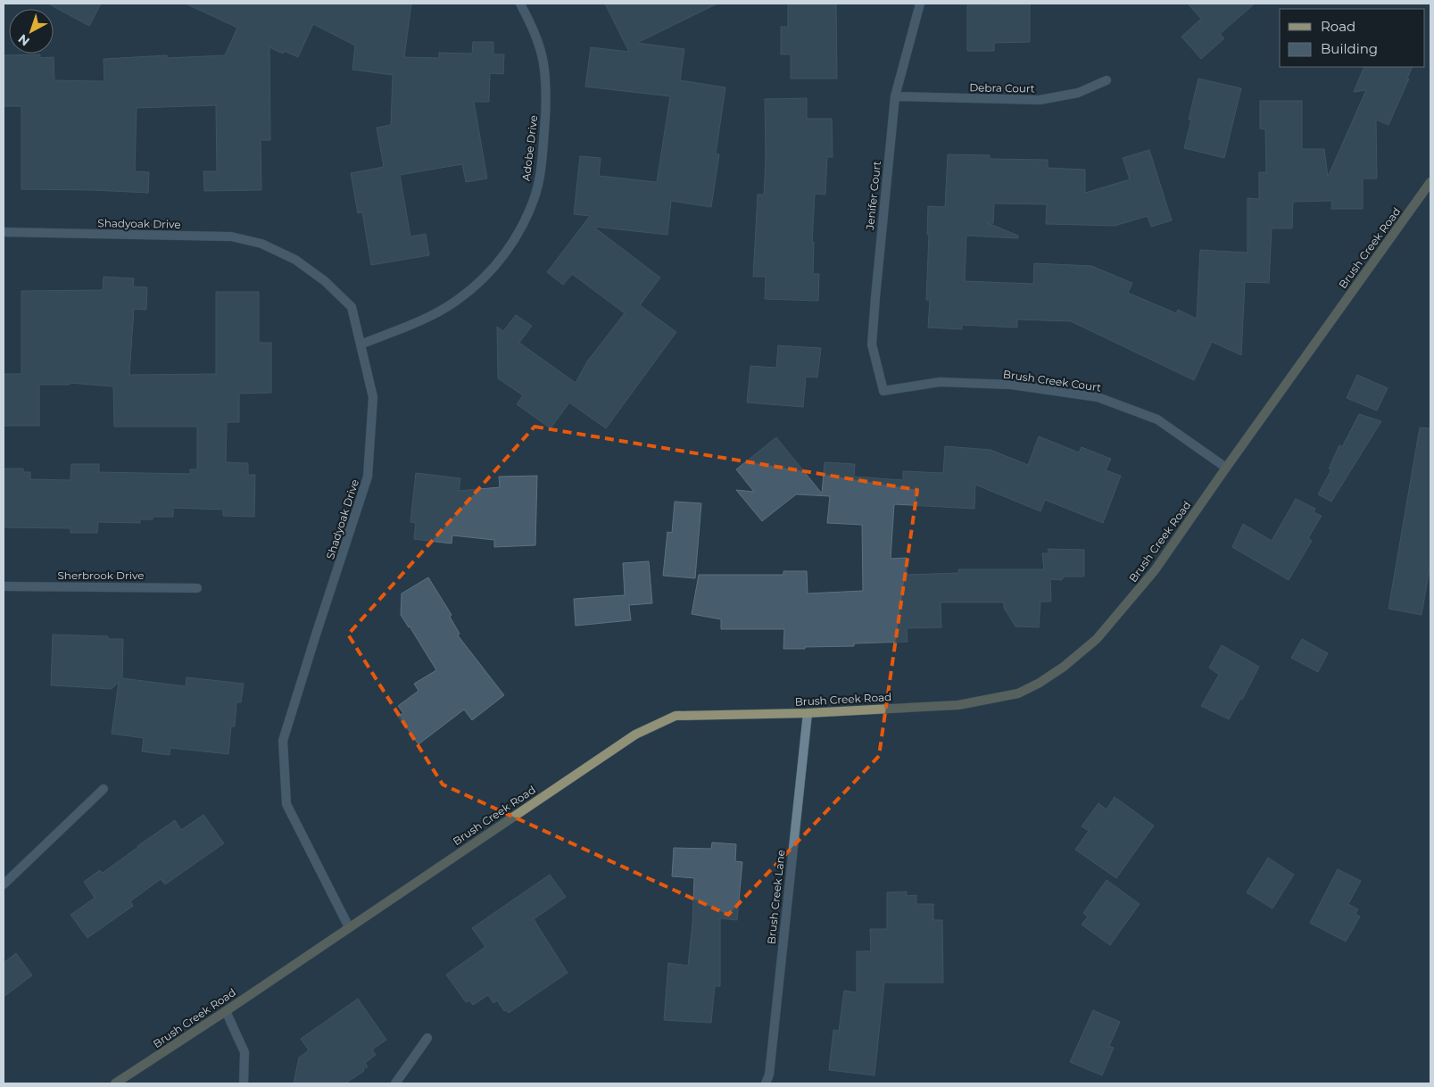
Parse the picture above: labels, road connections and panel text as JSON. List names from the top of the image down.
{
  "streets": {
    "street": [
      "Debra Court",
      "Adobe Drive",
      "Jenifer Court",
      "Shadyoak Drive",
      "Brush Creek Road",
      "Brush Creek Court",
      "Sherbrook Drive",
      "Brush Creek Lane"
    ]
  },
  "crossings": [
    ["Debra Court", "Jenifer Court"],
    ["Adobe Drive", "Shadyoak Drive"],
    ["Jenifer Court", "Brush Creek Court"],
    ["Shadyoak Drive", "Brush Creek Road"],
    ["Brush Creek Road", "Brush Creek Court"],
    ["Brush Creek Road", "Brush Creek Lane"]
  ],
  "legend": ["Road", "Building"],
  "north": "bottom left"
}
